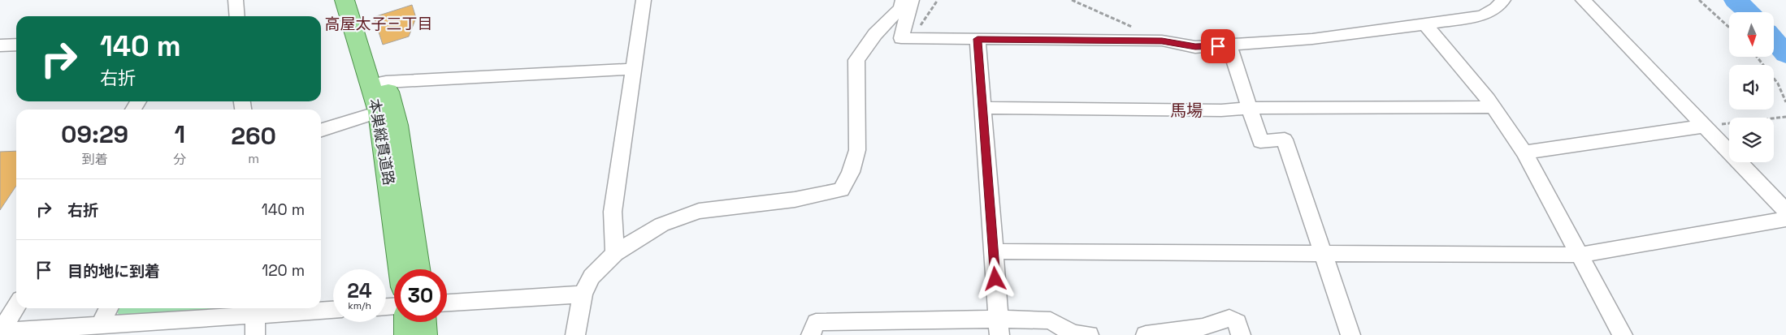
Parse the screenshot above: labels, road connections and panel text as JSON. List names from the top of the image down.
{
  "streets": {
    "main road": ["本巣縦貫道路"]
  },
  "districts": ["高屋太子三丁目", "馬場"],
  "north": "bottom",
  "page": {
    "turn": ["140 m", "右折"],
    "eta": [
      "09:29",
      "到着",
      "1",
      "分",
      "260",
      "m"
    ],
    "list": [
      {
        "name": "右折",
        "value": "140 m"
      },
      {
        "name": "目的地に到着",
        "value": "120 m"
      }
    ],
    "speed": "24 km/h",
    "limit": "30"
  }
}
